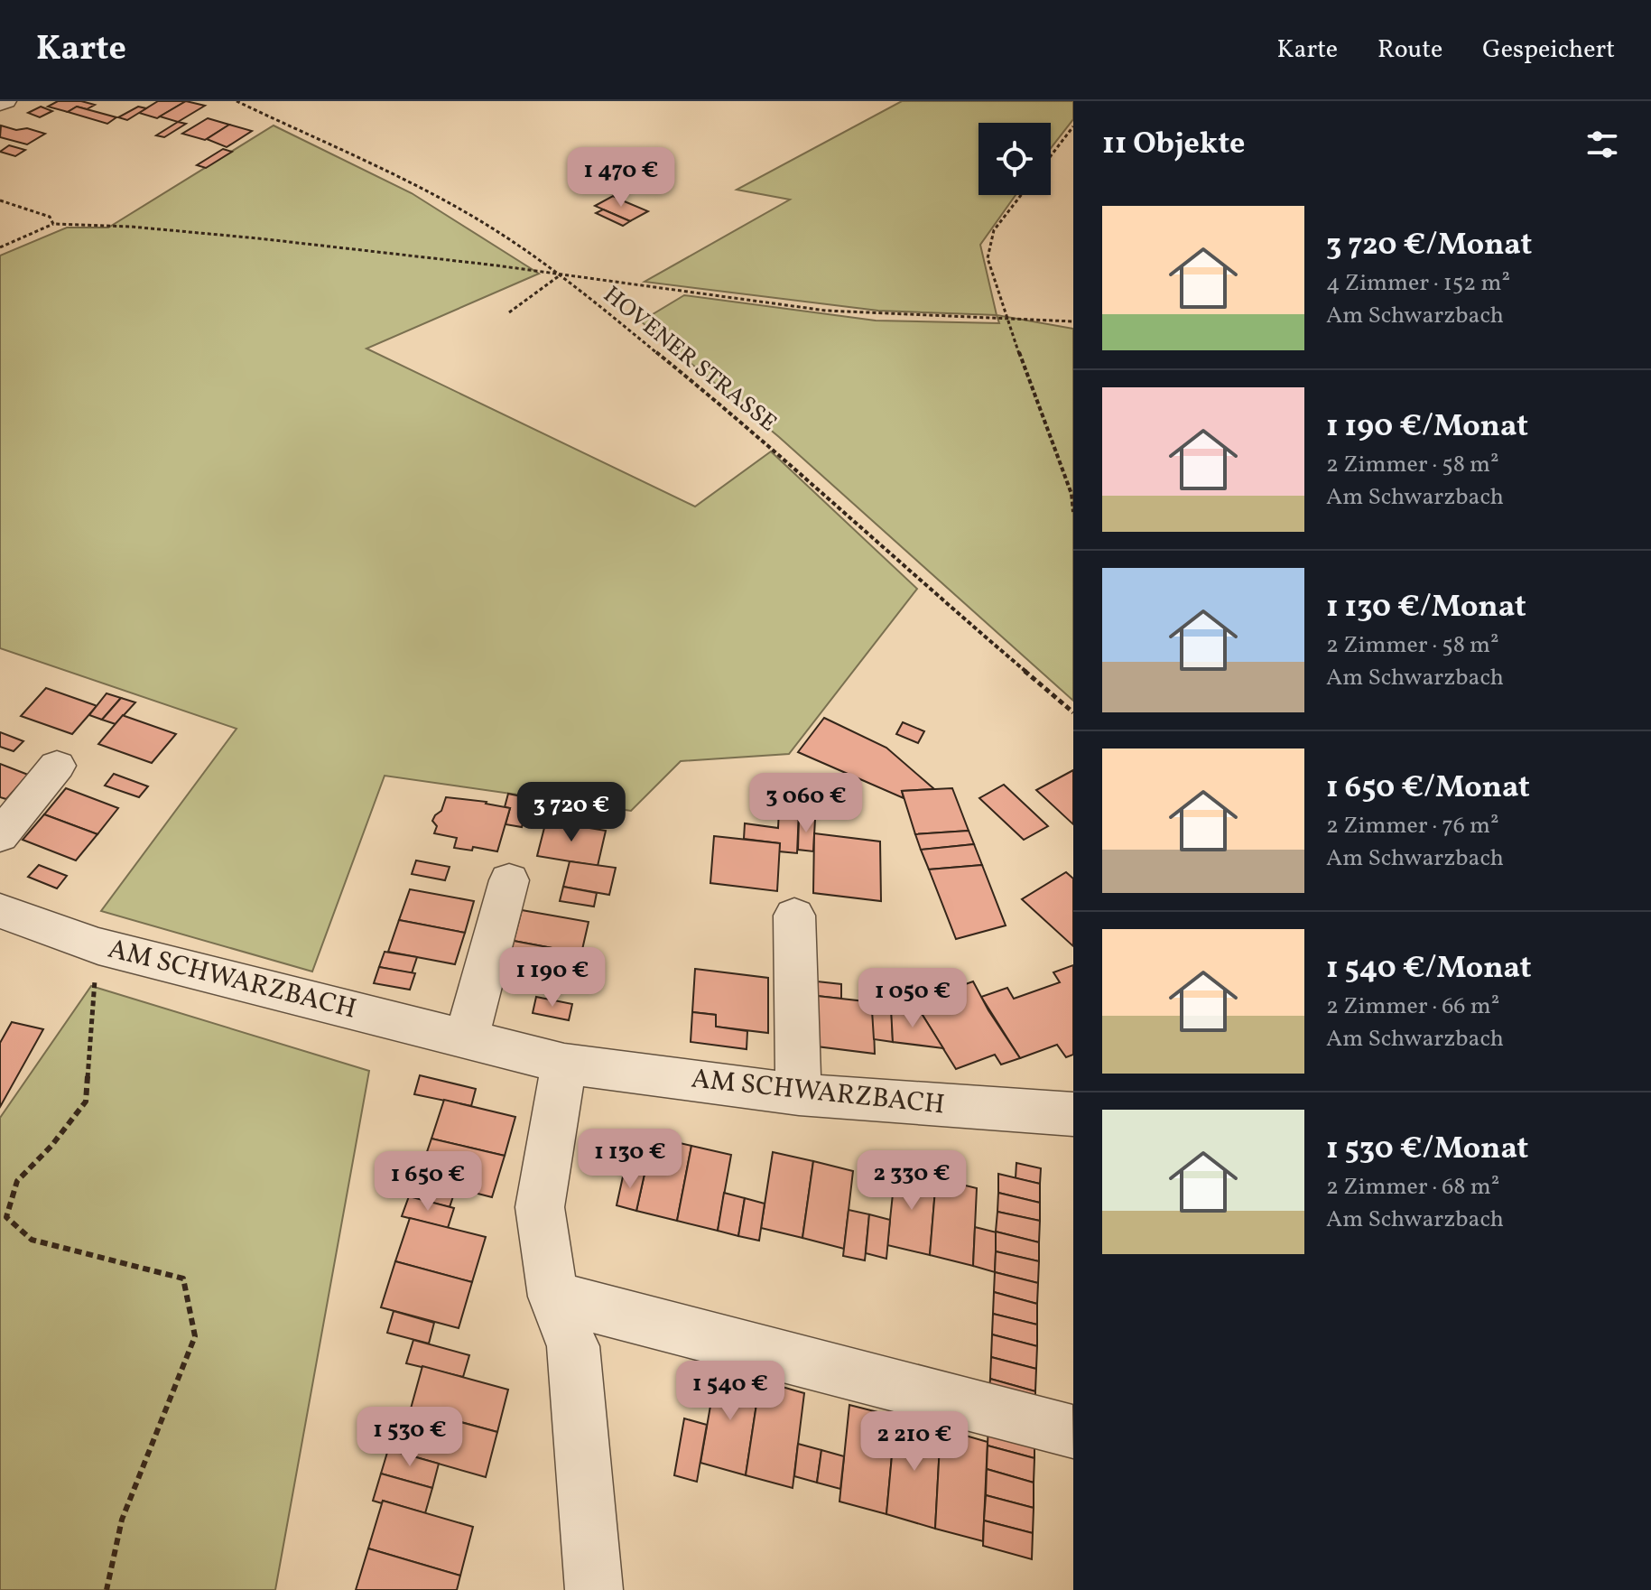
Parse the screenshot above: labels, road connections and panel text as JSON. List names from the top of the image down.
{
  "streets": {
    "street": ["AM SCHWARZBACH"],
    "path": ["HOVENER STRASSE"]
  },
  "page": {
    "header": "Karte",
    "nav": ["Karte", "Route", "Gespeichert"],
    "heading": "11 Objekte",
    "price": [
      "1 470 €",
      "3 060 €",
      "3 720 €",
      "1 190 €",
      "1 050 €",
      "1 130 €",
      "2 330 €",
      "1 650 €",
      "1 540 €",
      "1 530 €",
      "2 210 €"
    ],
    "list": [
      {
        "name": "3 720 €/Monat",
        "note": "4 Zimmer · 152 m² · Am Schwarzbach"
      },
      {
        "name": "1 190 €/Monat",
        "note": "2 Zimmer · 58 m² · Am Schwarzbach"
      },
      {
        "name": "1 130 €/Monat",
        "note": "2 Zimmer · 58 m² · Am Schwarzbach"
      },
      {
        "name": "1 650 €/Monat",
        "note": "2 Zimmer · 76 m² · Am Schwarzbach"
      },
      {
        "name": "1 540 €/Monat",
        "note": "2 Zimmer · 66 m² · Am Schwarzbach"
      },
      {
        "name": "1 530 €/Monat",
        "note": "2 Zimmer · 68 m² · Am Schwarzbach"
      }
    ]
  }
}
